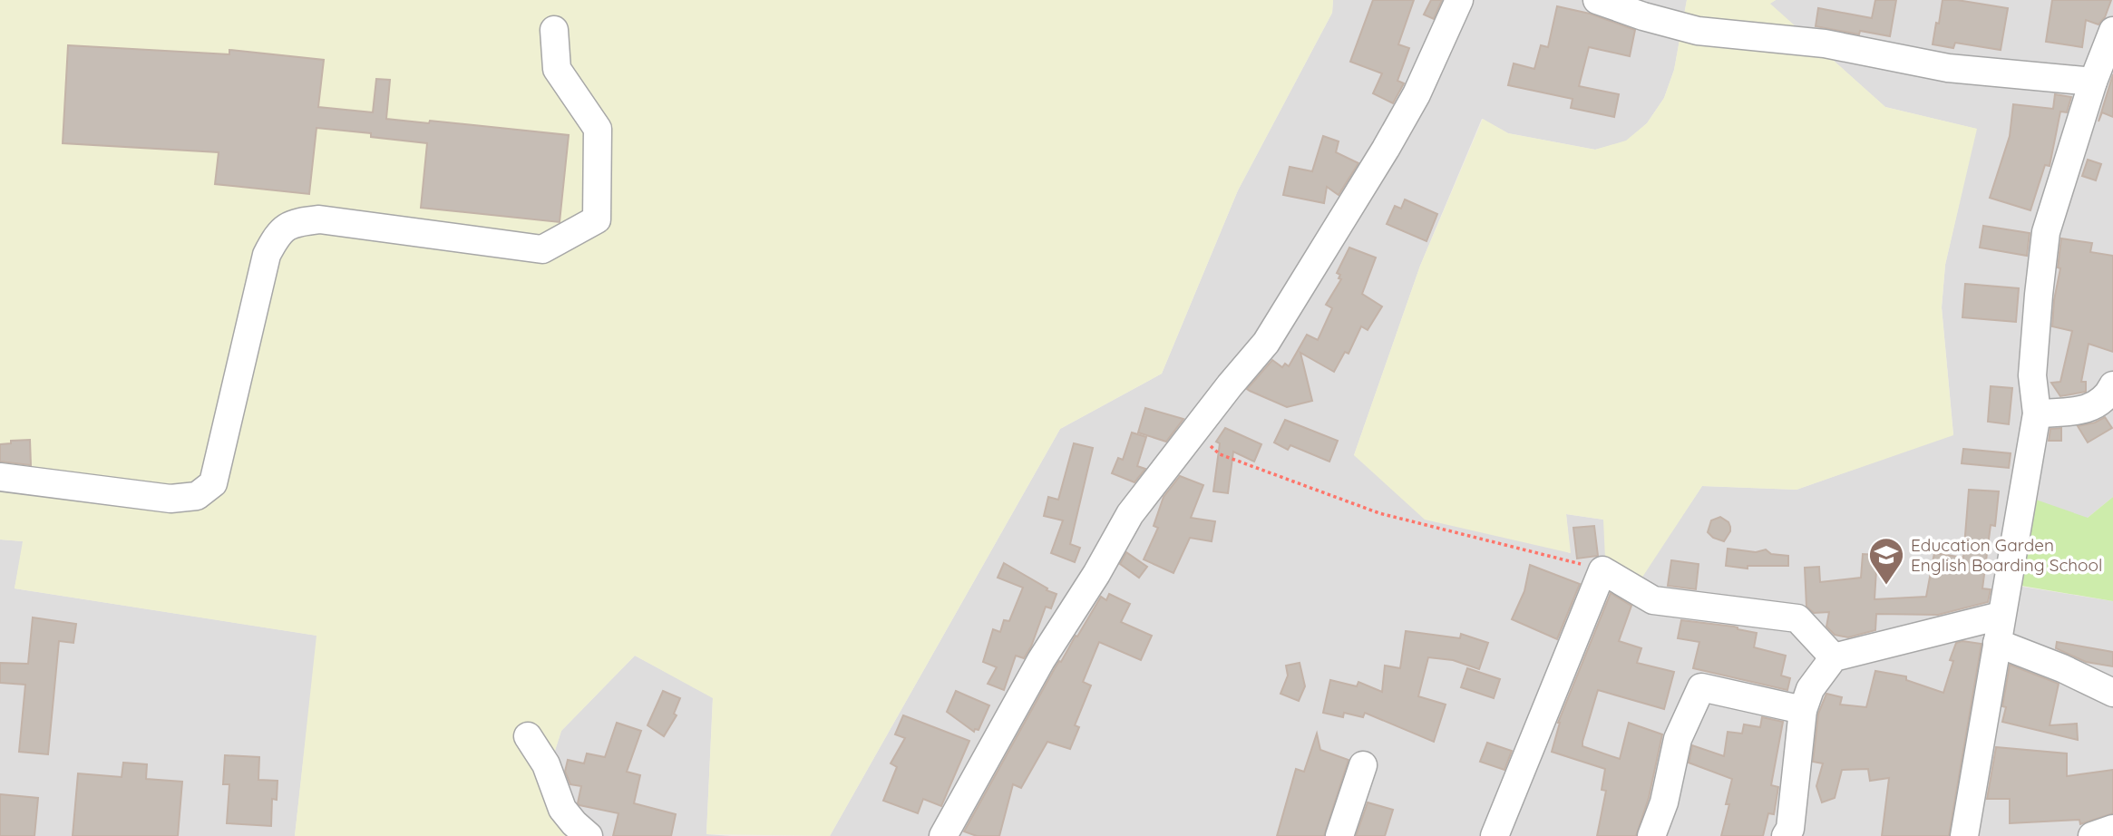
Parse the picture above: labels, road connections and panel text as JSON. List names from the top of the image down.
{
  "places": {
    "school or university": ["Education Garden English Boarding School"]
  }
}
